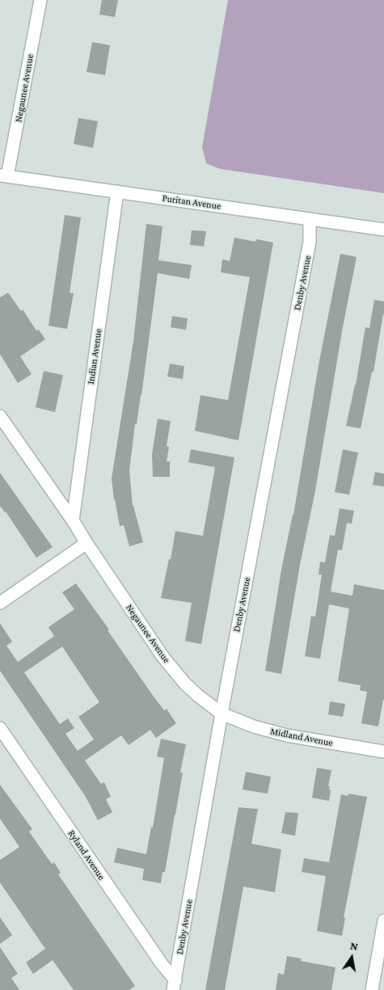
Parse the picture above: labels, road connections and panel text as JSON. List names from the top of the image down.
{
  "streets": {
    "street": [
      "Negaunee Avenue",
      "Puritan Avenue",
      "Denby Avenue",
      "Indian Avenue",
      "Midland Avenue",
      "Ryland Avenue"
    ]
  },
  "crossings": [
    ["Negaunee Avenue", "Puritan Avenue"],
    ["Negaunee Avenue", "Denby Avenue"],
    ["Negaunee Avenue", "Indian Avenue"],
    ["Negaunee Avenue", "Midland Avenue"],
    ["Puritan Avenue", "Denby Avenue"],
    ["Puritan Avenue", "Indian Avenue"],
    ["Denby Avenue", "Midland Avenue"],
    ["Denby Avenue", "Ryland Avenue"]
  ],
  "north": "top"
}
